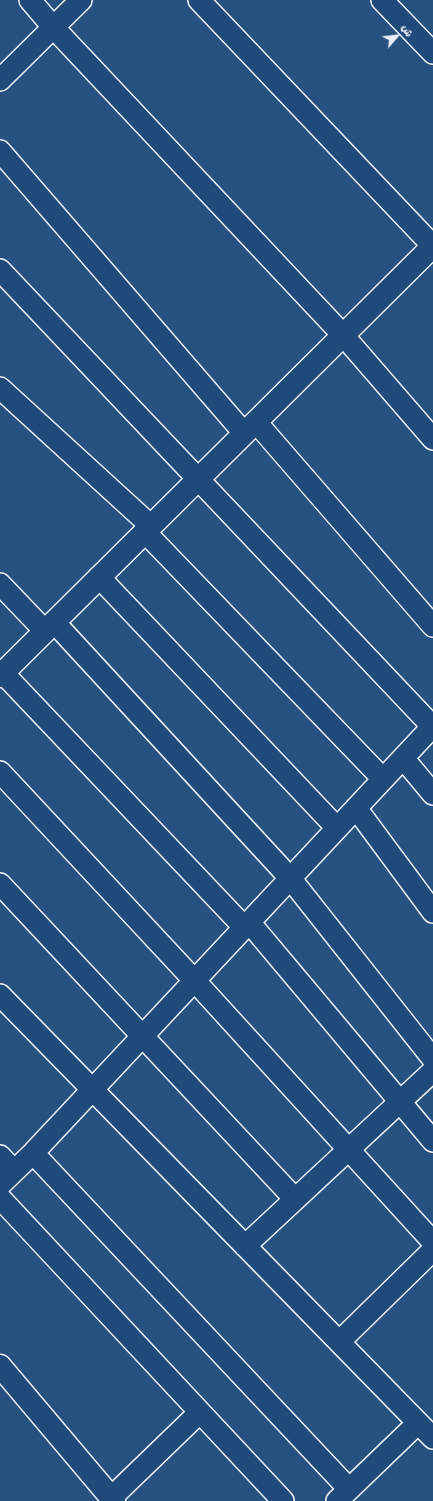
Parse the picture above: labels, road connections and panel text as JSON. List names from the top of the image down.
{
  "north": "top right"
}
